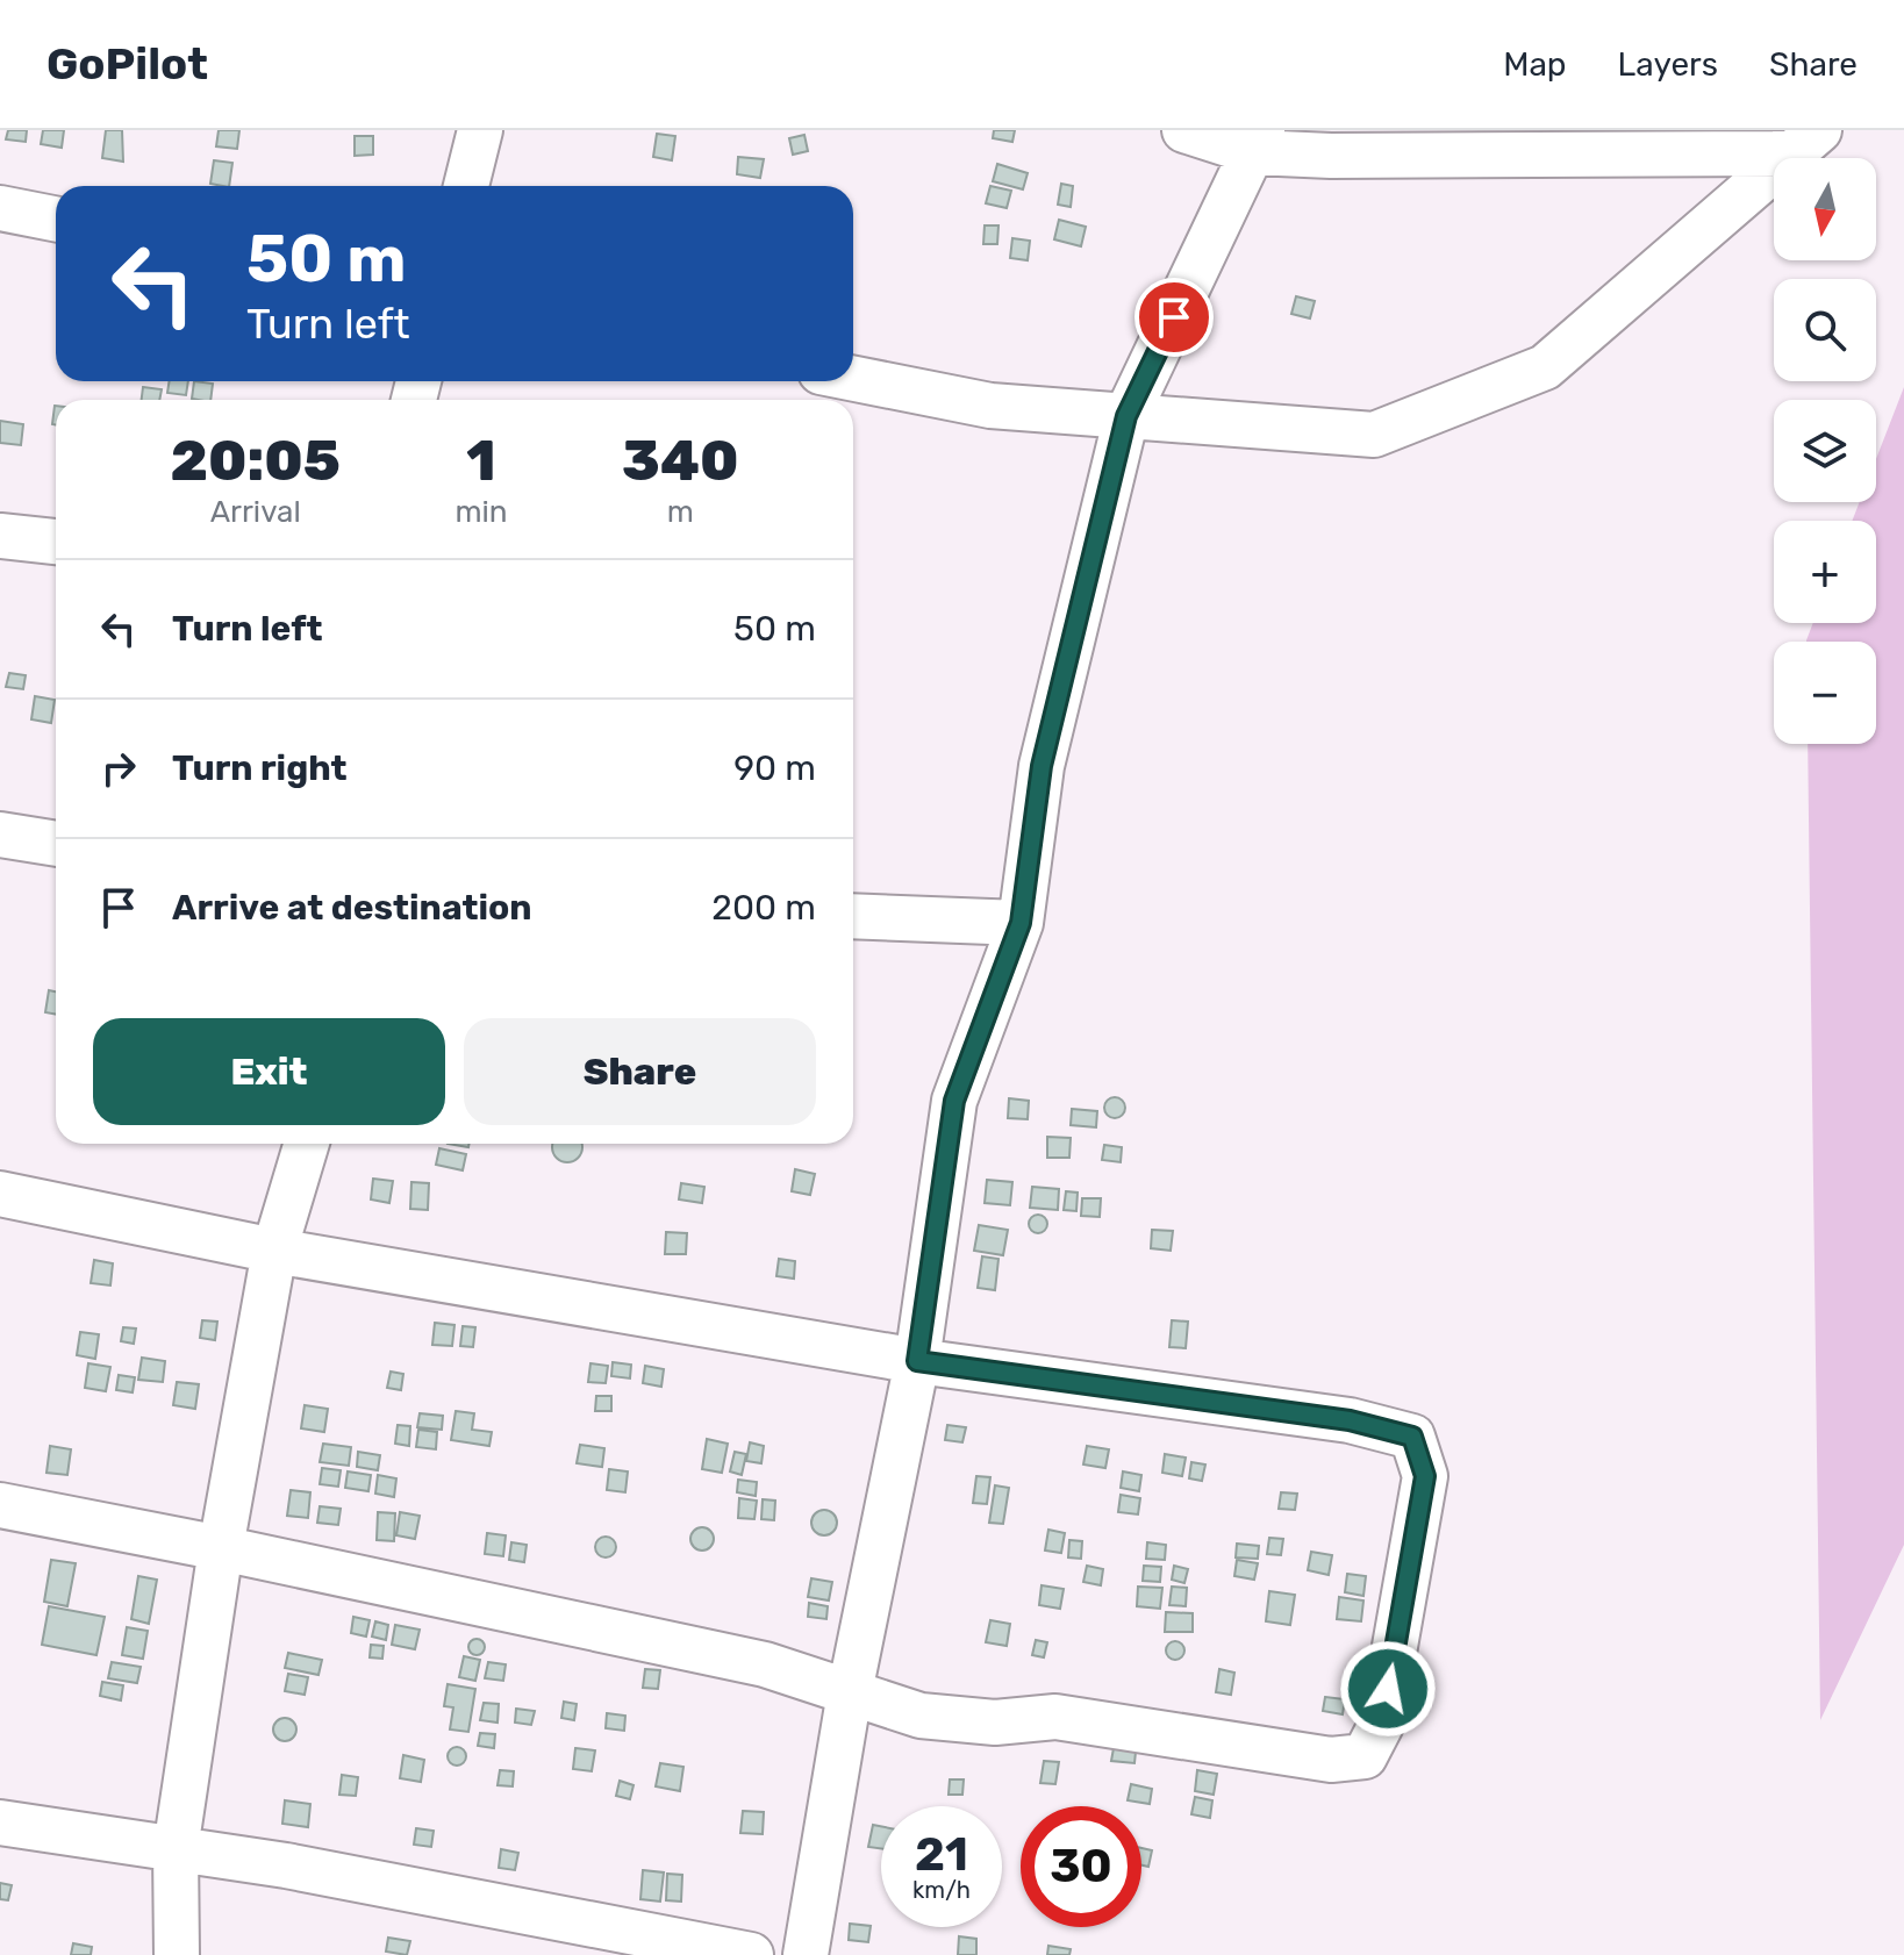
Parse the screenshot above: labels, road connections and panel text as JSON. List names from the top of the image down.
{
  "north": "bottom",
  "page": {
    "header": "GoPilot",
    "nav": ["Map", "Layers", "Share"],
    "map_buttons": ["+", "−"],
    "turn": ["50 m", "Turn left"],
    "eta": [
      "20:05",
      "Arrival",
      "1",
      "min",
      "340",
      "m"
    ],
    "list": [
      {
        "name": "Turn left",
        "value": "50 m"
      },
      {
        "name": "Turn right",
        "value": "90 m"
      },
      {
        "name": "Arrive at destination",
        "value": "200 m"
      }
    ],
    "buttons": ["Exit", "Share"],
    "speed": "21 km/h",
    "limit": "30"
  }
}
